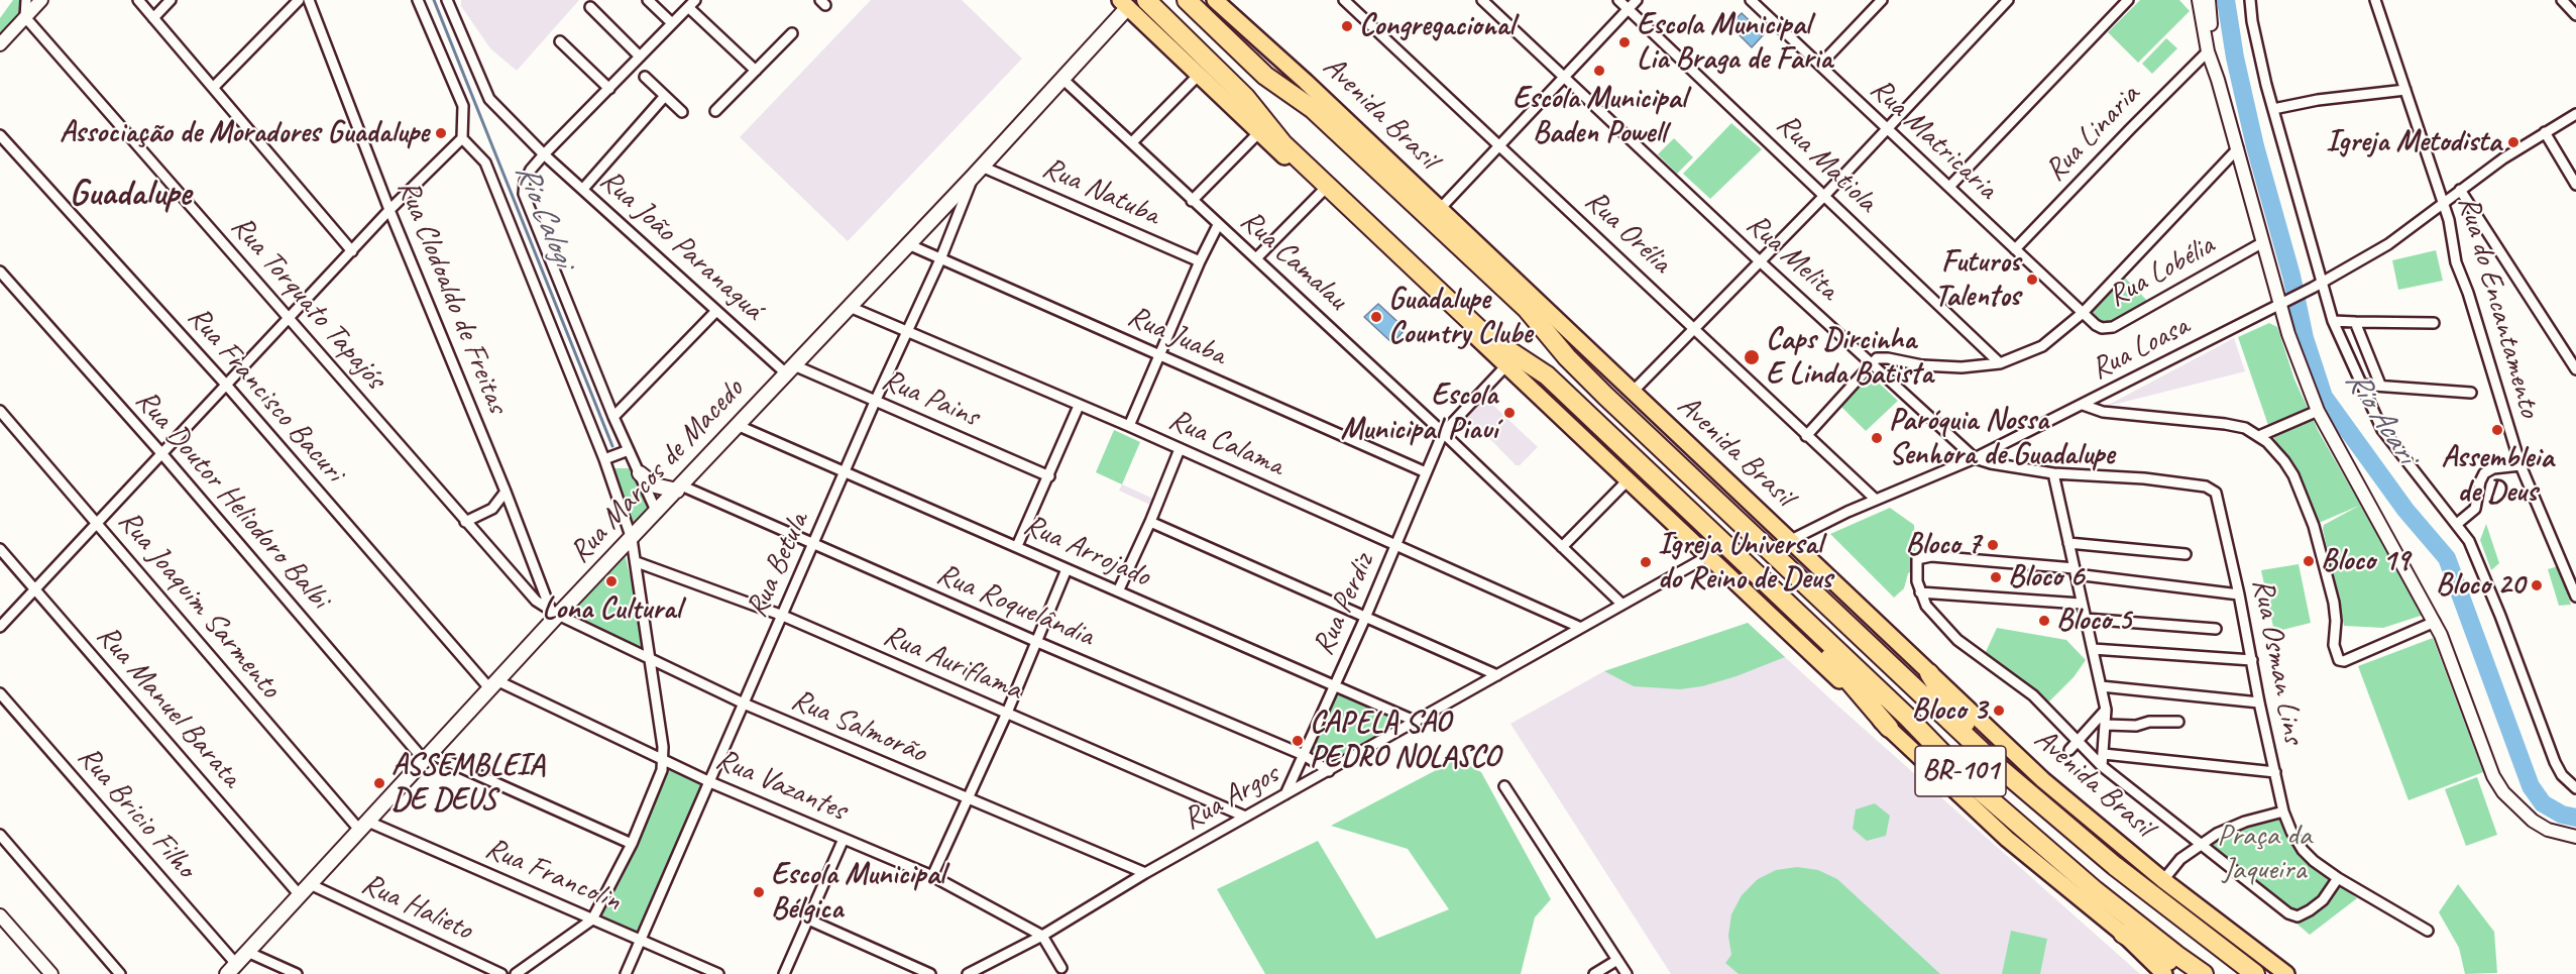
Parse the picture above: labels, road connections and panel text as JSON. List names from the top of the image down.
{
  "streets": {
    "highway": ["Avenida Brasil", "BR-101"],
    "main road": ["Rua Marcos de Macedo"],
    "street": [
      "Rua Linaria",
      "Rua Matricaria",
      "Rua Matiola",
      "Rua Natuba",
      "Rua Orélia",
      "Rua João Paranaguá",
      "Rua Melita",
      "Rua Camalau",
      "Rua Lobélia",
      "Rua Clodoaldo de Freitas",
      "Rua Torquato Tapajós",
      "Rua do Encantamento",
      "Rua Juaba",
      "Rua Loasa",
      "Rua Francisco Bacuri",
      "Rua Pains",
      "Rua Calama",
      "Rua Doutor Heliodoro Balbi",
      "Rua Arrojado",
      "Rua Betula",
      "Rua Joaquim Sarmento",
      "Rua Perdiz",
      "Rua Roquelândia",
      "Rua Osman Lins",
      "Rua Auriflama",
      "Rua Manuel Barata",
      "Rua Salmorão",
      "Rua Vazantes",
      "Rua Argos",
      "Rua Bricio Filho",
      "Rua Francolin",
      "Rua Halieto"
    ]
  },
  "crossings": [
    ["Avenida Brasil", "Rua Loasa"],
    ["Rua Linaria", "Rua Matricaria"],
    ["Rua Matricaria", "Rua Lobélia"],
    ["Rua Natuba", "Rua Marcos de Macedo"],
    ["Rua Natuba", "Rua Betula"],
    ["Rua Orélia", "Rua Loasa"],
    ["Rua João Paranaguá", "Rua Pains"],
    ["Rua João Paranaguá", "Rua Marcos de Macedo"],
    ["Rua Melita", "Rua Loasa"],
    ["Rua Camalau", "Rua Marcos de Macedo"],
    ["Rua Camalau", "Rua Perdiz"],
    ["Rua Camalau", "Rua Argos"],
    ["Rua Clodoaldo de Freitas", "Rua Torquato Tapajós"],
    ["Rua Clodoaldo de Freitas", "Rua Marcos de Macedo"],
    ["Rua Clodoaldo de Freitas", "Rua Salmorão"],
    ["Rua Torquato Tapajós", "Rua Marcos de Macedo"],
    ["Rua Torquato Tapajós", "Rua Salmorão"],
    ["Rua do Encantamento", "Rua Loasa"],
    ["Rua Juaba", "Rua Marcos de Macedo"],
    ["Rua Juaba", "Rua Betula"],
    ["Rua Juaba", "Rua Perdiz"],
    ["Rua Francisco Bacuri", "Rua Marcos de Macedo"],
    ["Rua Francisco Bacuri", "Rua Vazantes"],
    ["Rua Pains", "Rua Marcos de Macedo"],
    ["Rua Pains", "Rua Betula"],
    ["Rua Calama", "Rua Marcos de Macedo"],
    ["Rua Calama", "Rua Betula"],
    ["Rua Calama", "Rua Perdiz"],
    ["Rua Calama", "Rua Argos"],
    ["Rua Marcos de Macedo", "Rua Doutor Heliodoro Balbi"],
    ["Rua Marcos de Macedo", "Rua Arrojado"],
    ["Rua Marcos de Macedo", "Rua Betula"],
    ["Rua Marcos de Macedo", "Rua Joaquim Sarmento"],
    ["Rua Marcos de Macedo", "Rua Roquelândia"],
    ["Rua Marcos de Macedo", "Rua Manuel Barata"],
    ["Rua Marcos de Macedo", "Rua Salmorão"],
    ["Rua Marcos de Macedo", "Rua Vazantes"],
    ["Rua Marcos de Macedo", "Rua Bricio Filho"],
    ["Rua Marcos de Macedo", "Rua Francolin"],
    ["Rua Marcos de Macedo", "Rua Halieto"],
    ["Rua Arrojado", "Rua Betula"],
    ["Rua Arrojado", "Rua Perdiz"],
    ["Rua Arrojado", "Rua Argos"],
    ["Rua Betula", "Rua Roquelândia"],
    ["Rua Betula", "Rua Auriflama"],
    ["Rua Betula", "Rua Salmorão"],
    ["Rua Betula", "Rua Vazantes"],
    ["Rua Betula", "Rua Francolin"],
    ["Rua Joaquim Sarmento", "Rua Francolin"],
    ["Rua Perdiz", "Rua Roquelândia"],
    ["Rua Perdiz", "Rua Argos"],
    ["Rua Roquelândia", "Rua Argos"],
    ["Rua Auriflama", "Rua Argos"],
    ["Rua Salmorão", "Rua Argos"],
    ["Rua Vazantes", "Rua Argos"]
  ],
  "districts": ["Guadalupe"],
  "water": ["Rio Calogi", "Rio Acari"],
  "parks": ["Praça da Jaqueira"],
  "places": [
    "Congregacional",
    "Escola Municipal Lia Braga de Faria",
    "Escola Municipal Baden Powell",
    "Associação de Moradores Guadalupe",
    "Igreja Metodista",
    "Futuros Talentos",
    "Guadalupe Country Clube",
    "Caps Dircinha E Linda Batista",
    "Escola Municipal Piauí",
    "Assembleia de Deus",
    "Paróquia Nossa Senhora de Guadalupe",
    "Bloco 7",
    "Bloco 19",
    "Igreja Universal do Reino de Deus",
    "Bloco 6",
    "Lona Cultural",
    "Bloco 20",
    "Bloco 5",
    "Bloco 3",
    "CAPELA SAO PEDRO NOLASCO",
    "ASSEMBLEIA DE DEUS",
    "Escola Municipal Bélgica"
  ]
}
